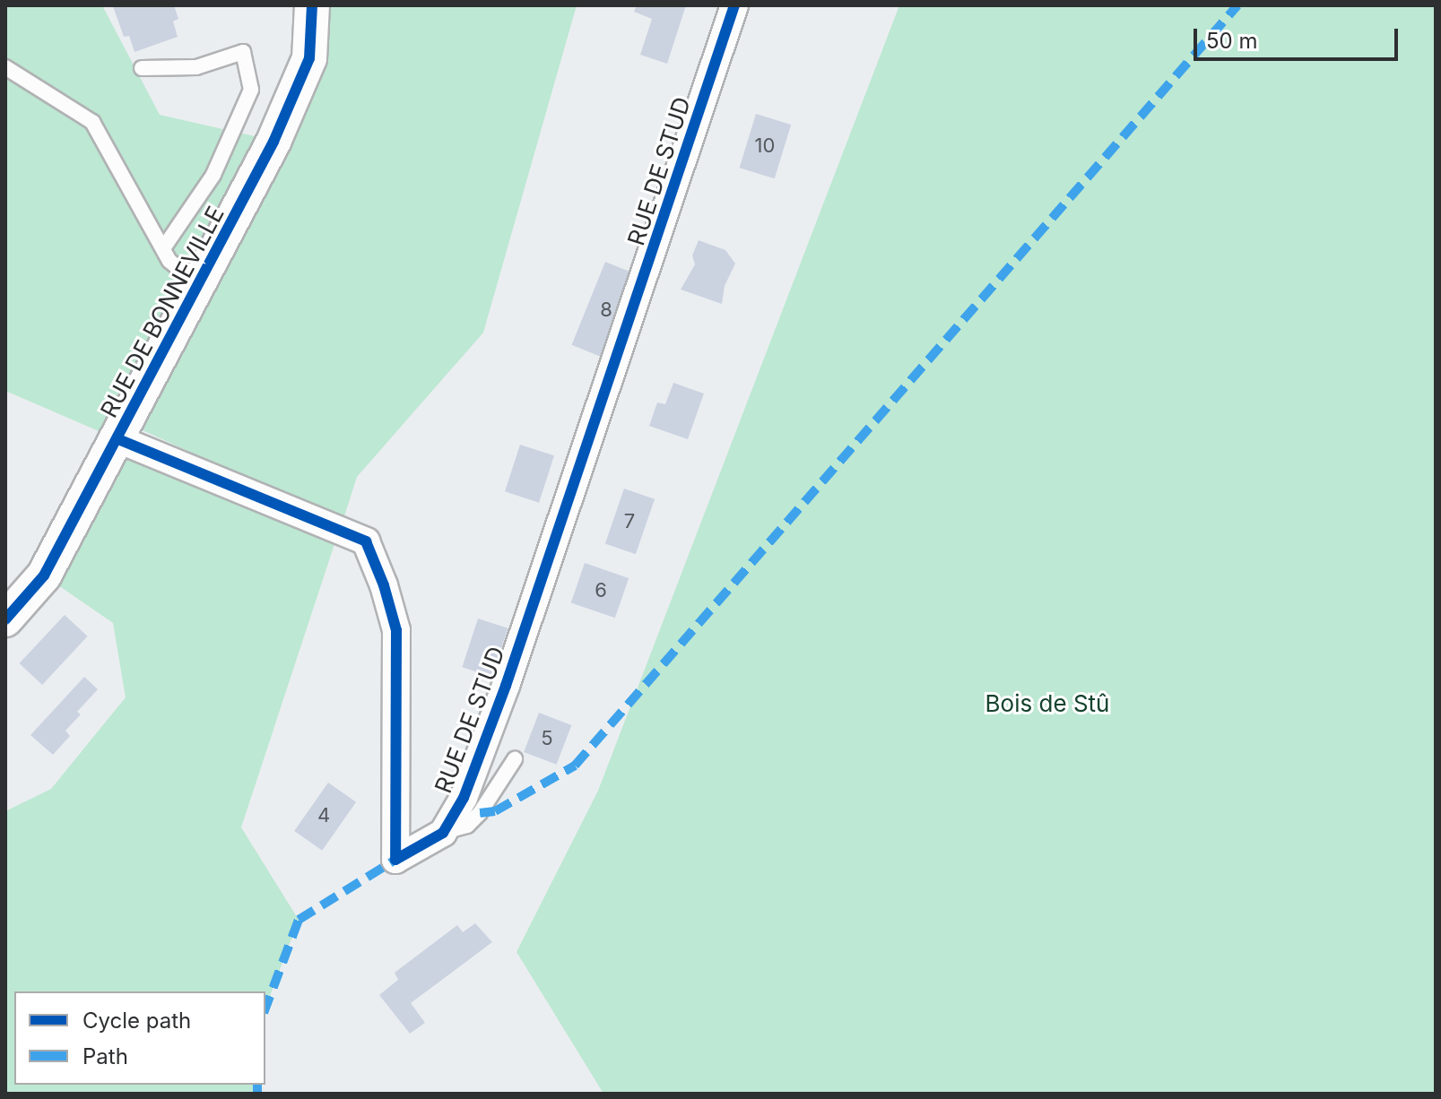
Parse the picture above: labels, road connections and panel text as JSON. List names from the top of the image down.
{
  "streets": {
    "street": ["RUE DE STUD", "RUE DE BONNEVILLE"]
  },
  "crossings": [
    ["RUE DE STUD", "RUE DE BONNEVILLE"]
  ],
  "parks": ["Bois de Stû"],
  "house_numbers": [
    "10",
    "8",
    "7",
    "6",
    "5",
    "4"
  ],
  "legend": ["Cycle path", "Path"],
  "scale_bar": "50 m"
}
